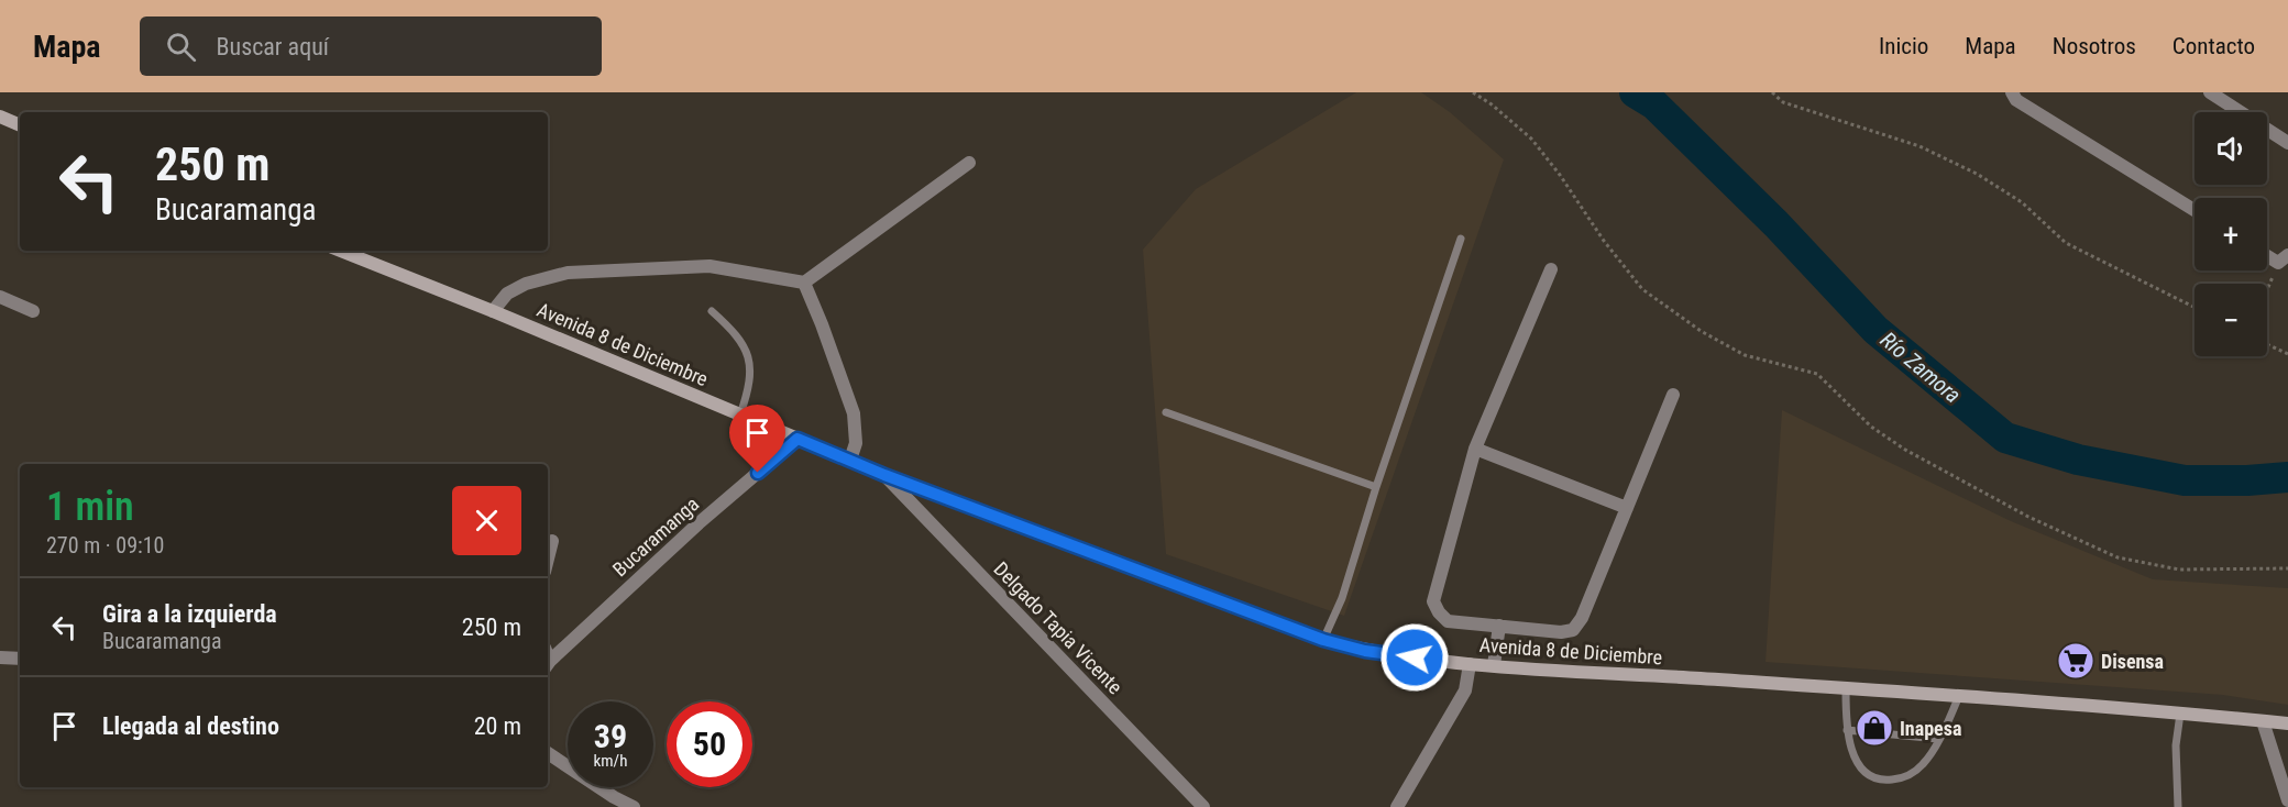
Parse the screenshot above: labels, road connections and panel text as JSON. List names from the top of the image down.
{
  "streets": {
    "main road": ["Avenida 8 de Diciembre"],
    "street": ["Bucaramanga", "Delgado Tapia Vicente"]
  },
  "crossings": [
    ["Avenida 8 de Diciembre", "Bucaramanga"],
    ["Avenida 8 de Diciembre", "Delgado Tapia Vicente"]
  ],
  "water": ["Río Zamora"],
  "places": {
    "supermarket": ["Disensa"],
    "shop": ["Inapesa"]
  },
  "page": {
    "header": "Mapa",
    "search": "Buscar aquí",
    "nav": [
      "Inicio",
      "Mapa",
      "Nosotros",
      "Contacto"
    ],
    "map_buttons": ["+", "−"],
    "turn": ["250 m", "Bucaramanga"],
    "heading": ["1 min", "270 m · 09:10"],
    "list": [
      {
        "name": "Gira a la izquierda",
        "note": "Bucaramanga",
        "value": "250 m"
      },
      {
        "name": "Llegada al destino",
        "value": "20 m"
      }
    ],
    "speed": "39 km/h",
    "limit": "50"
  }
}
